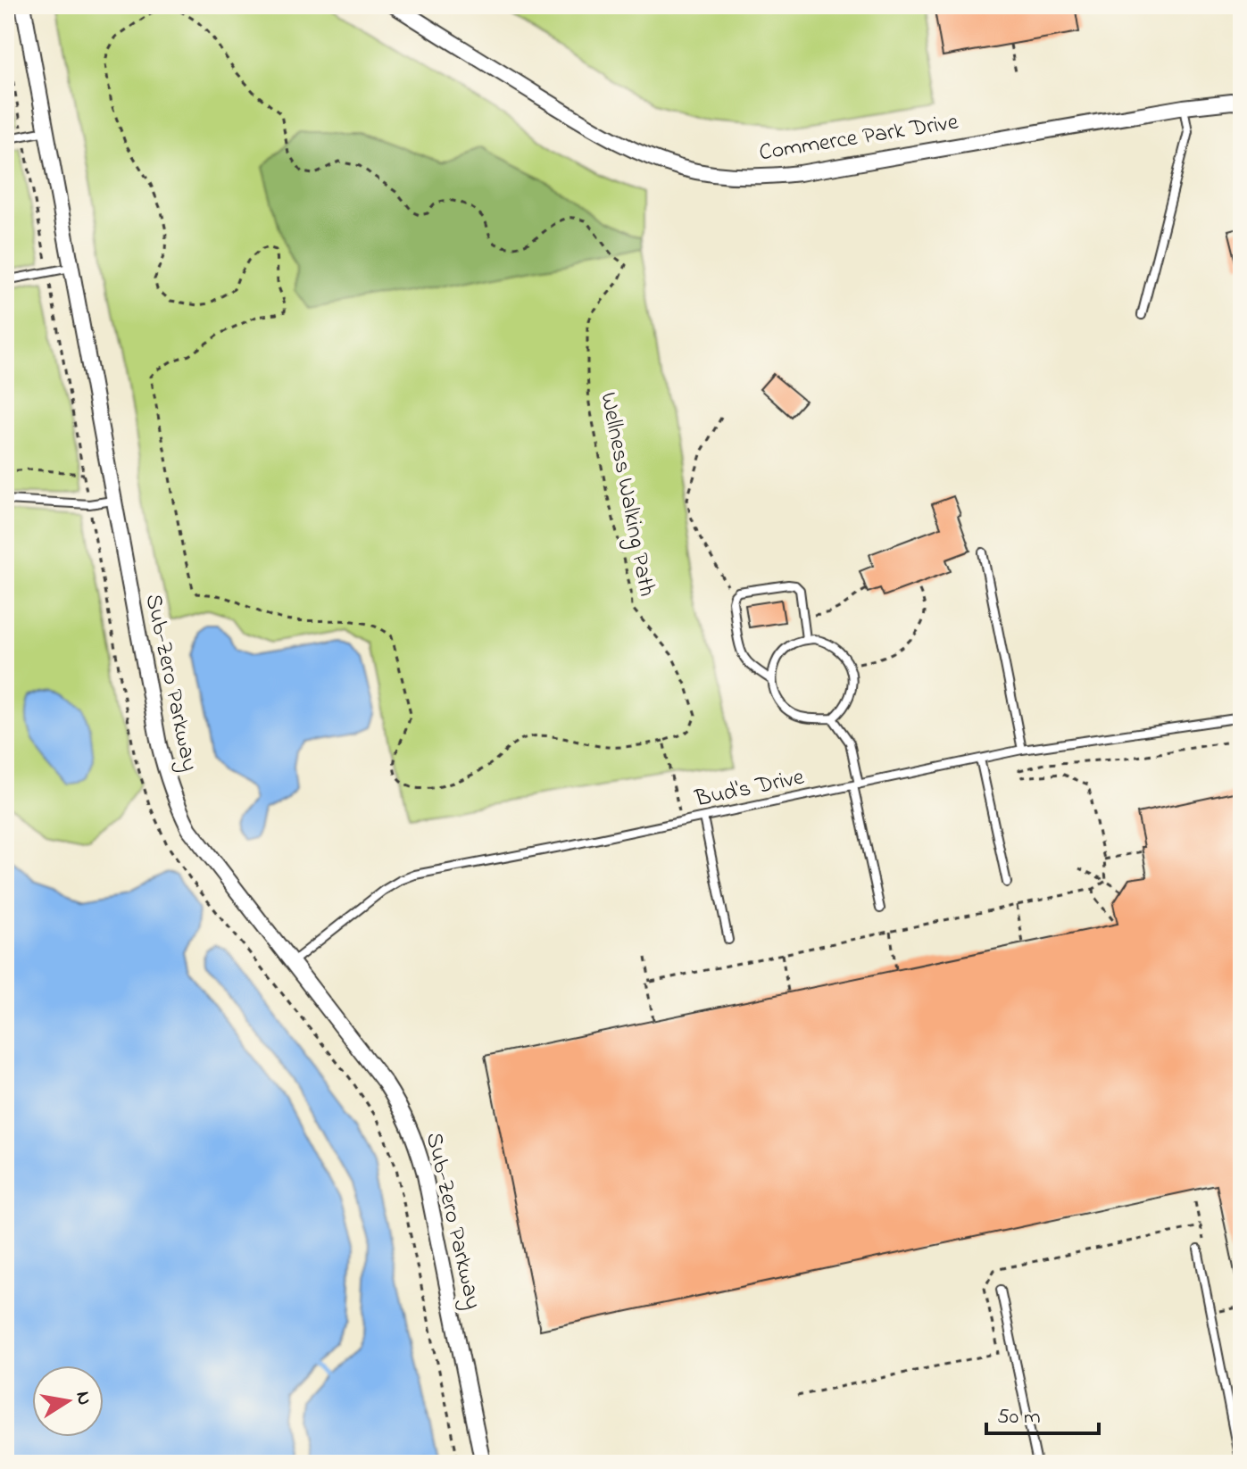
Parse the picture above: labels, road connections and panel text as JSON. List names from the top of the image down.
{
  "streets": {
    "street": ["Commerce Park Drive", "Sub-Zero Parkway"],
    "lane": ["Bud's Drive"],
    "path": ["Wellness Walking Path"]
  },
  "crossings": [
    ["Sub-Zero Parkway", "Bud's Drive"]
  ],
  "scale_bar": "50 m",
  "north": "right"
}
